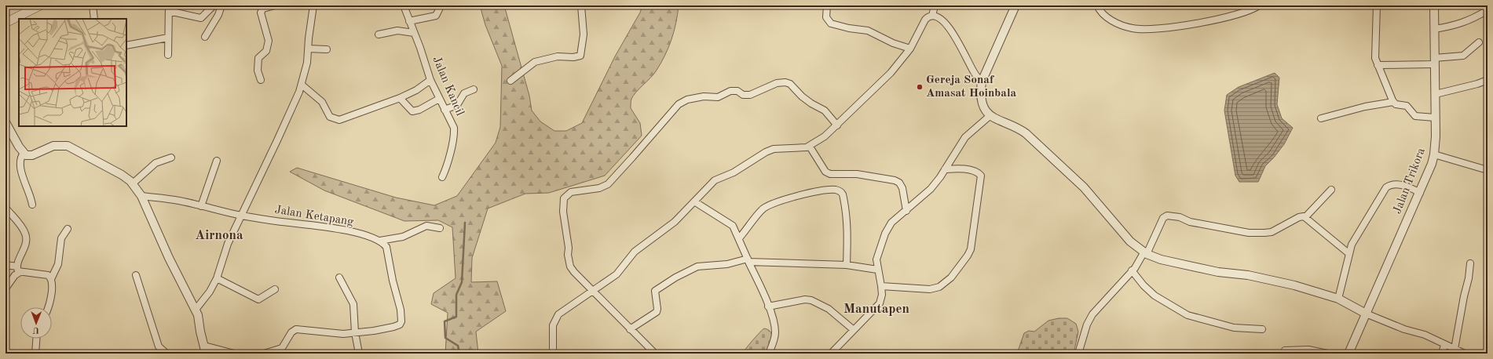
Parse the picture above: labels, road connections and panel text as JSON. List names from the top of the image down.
{
  "streets": {
    "street": ["Jalan Kancil", "Jalan Trikora", "Jalan Ketapang"]
  },
  "districts": ["Airnona", "Manutapen"],
  "places": ["Gereja Sonaf Amasat Hoinbala"],
  "north": "bottom"
}
